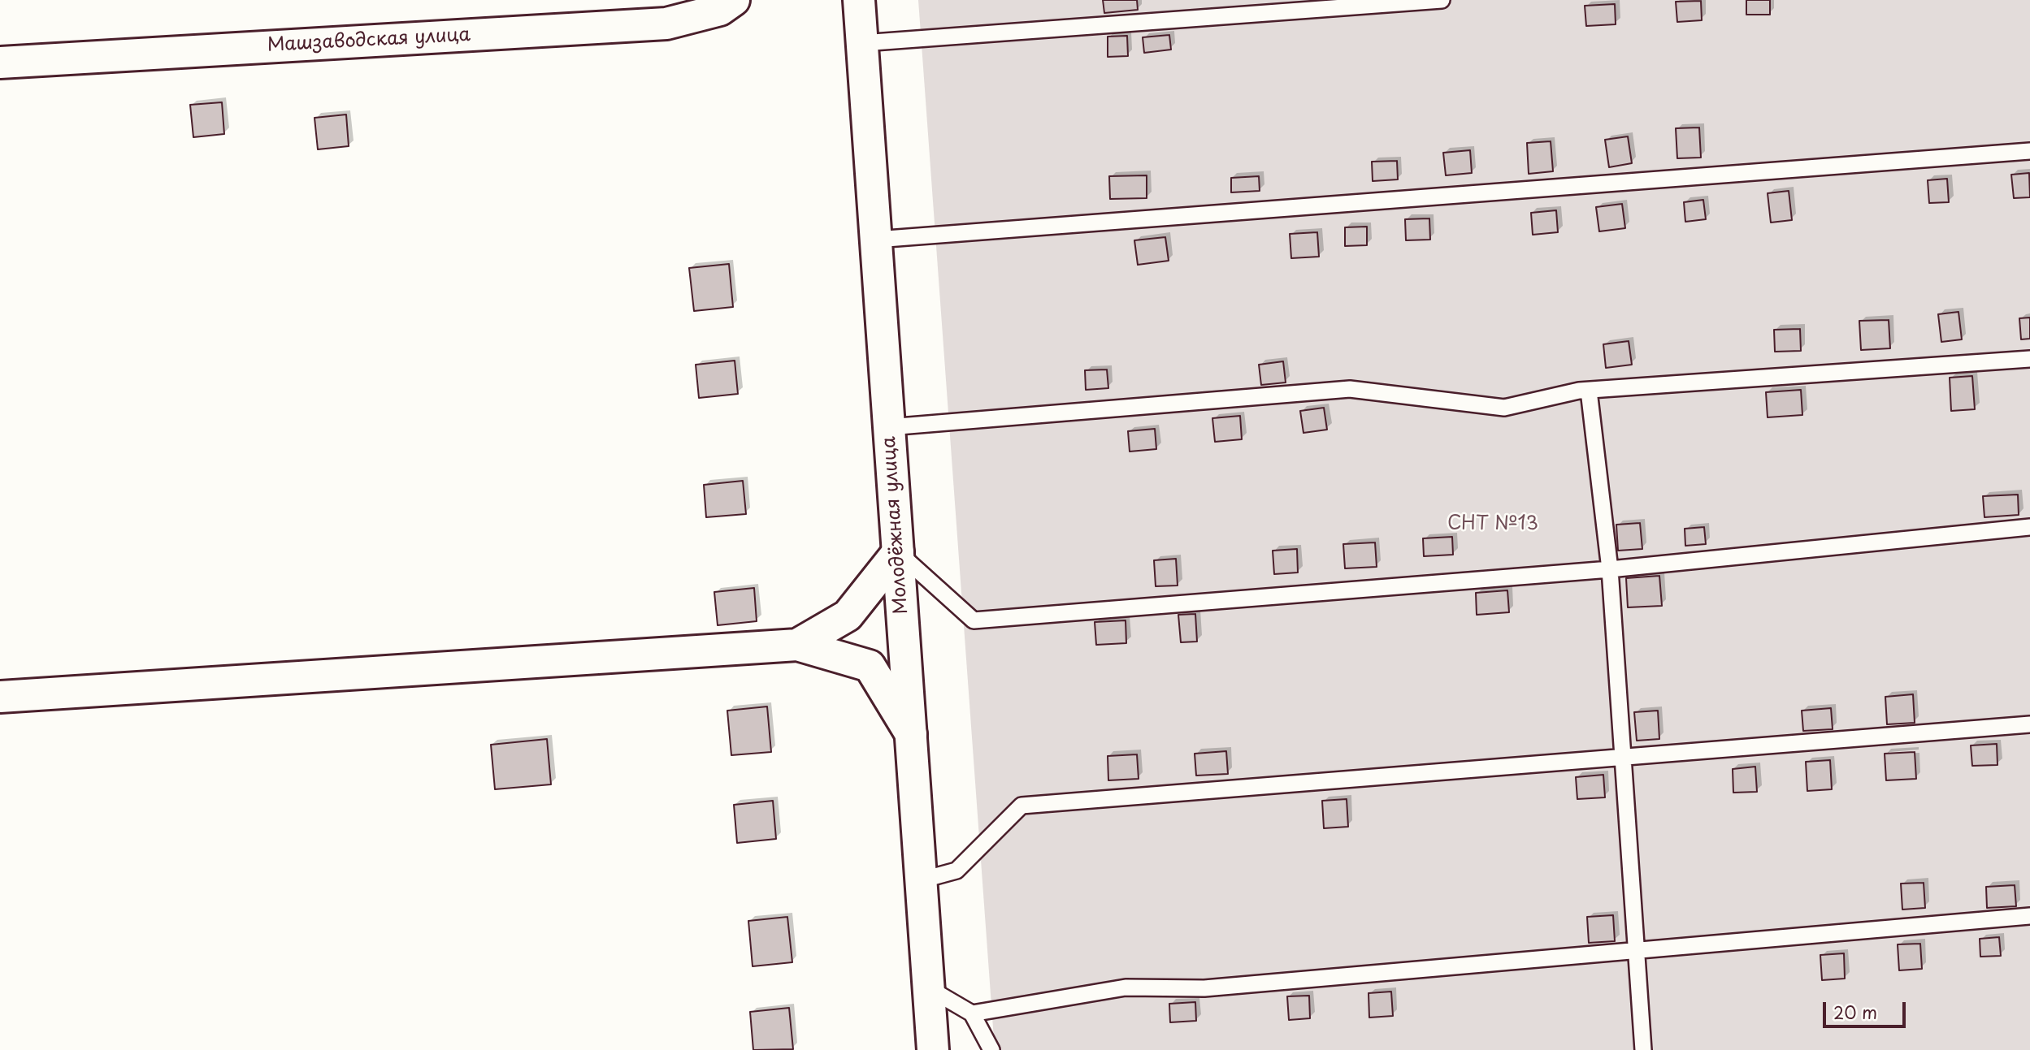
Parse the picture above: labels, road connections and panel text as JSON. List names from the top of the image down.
{
  "streets": {
    "street": ["Машзаводская улица", "Молодёжная улица"]
  },
  "parks": ["СНТ №13"],
  "scale_bar": "20 m"
}
